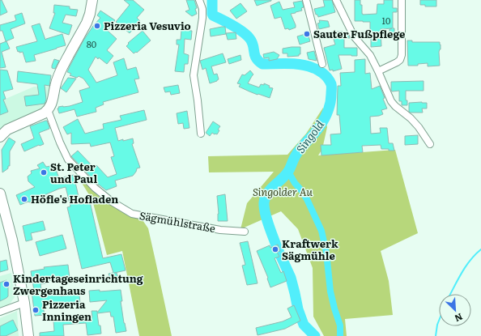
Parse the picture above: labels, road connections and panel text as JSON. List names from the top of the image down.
{
  "streets": {
    "street": ["Sägmühlstraße"]
  },
  "water": ["Singold"],
  "parks": ["Singolder Au"],
  "places": [
    "Pizzeria Vesuvio",
    "Sauter Fußpflege",
    "St. Peter und Paul",
    "Höfle's Hofladen",
    "Kraftwerk Sägmühle",
    "Kindertageseinrichtung Zwergenhaus",
    "Pizzeria Inningen"
  ],
  "house_numbers": ["10", "80"],
  "north": "bottom right"
}
